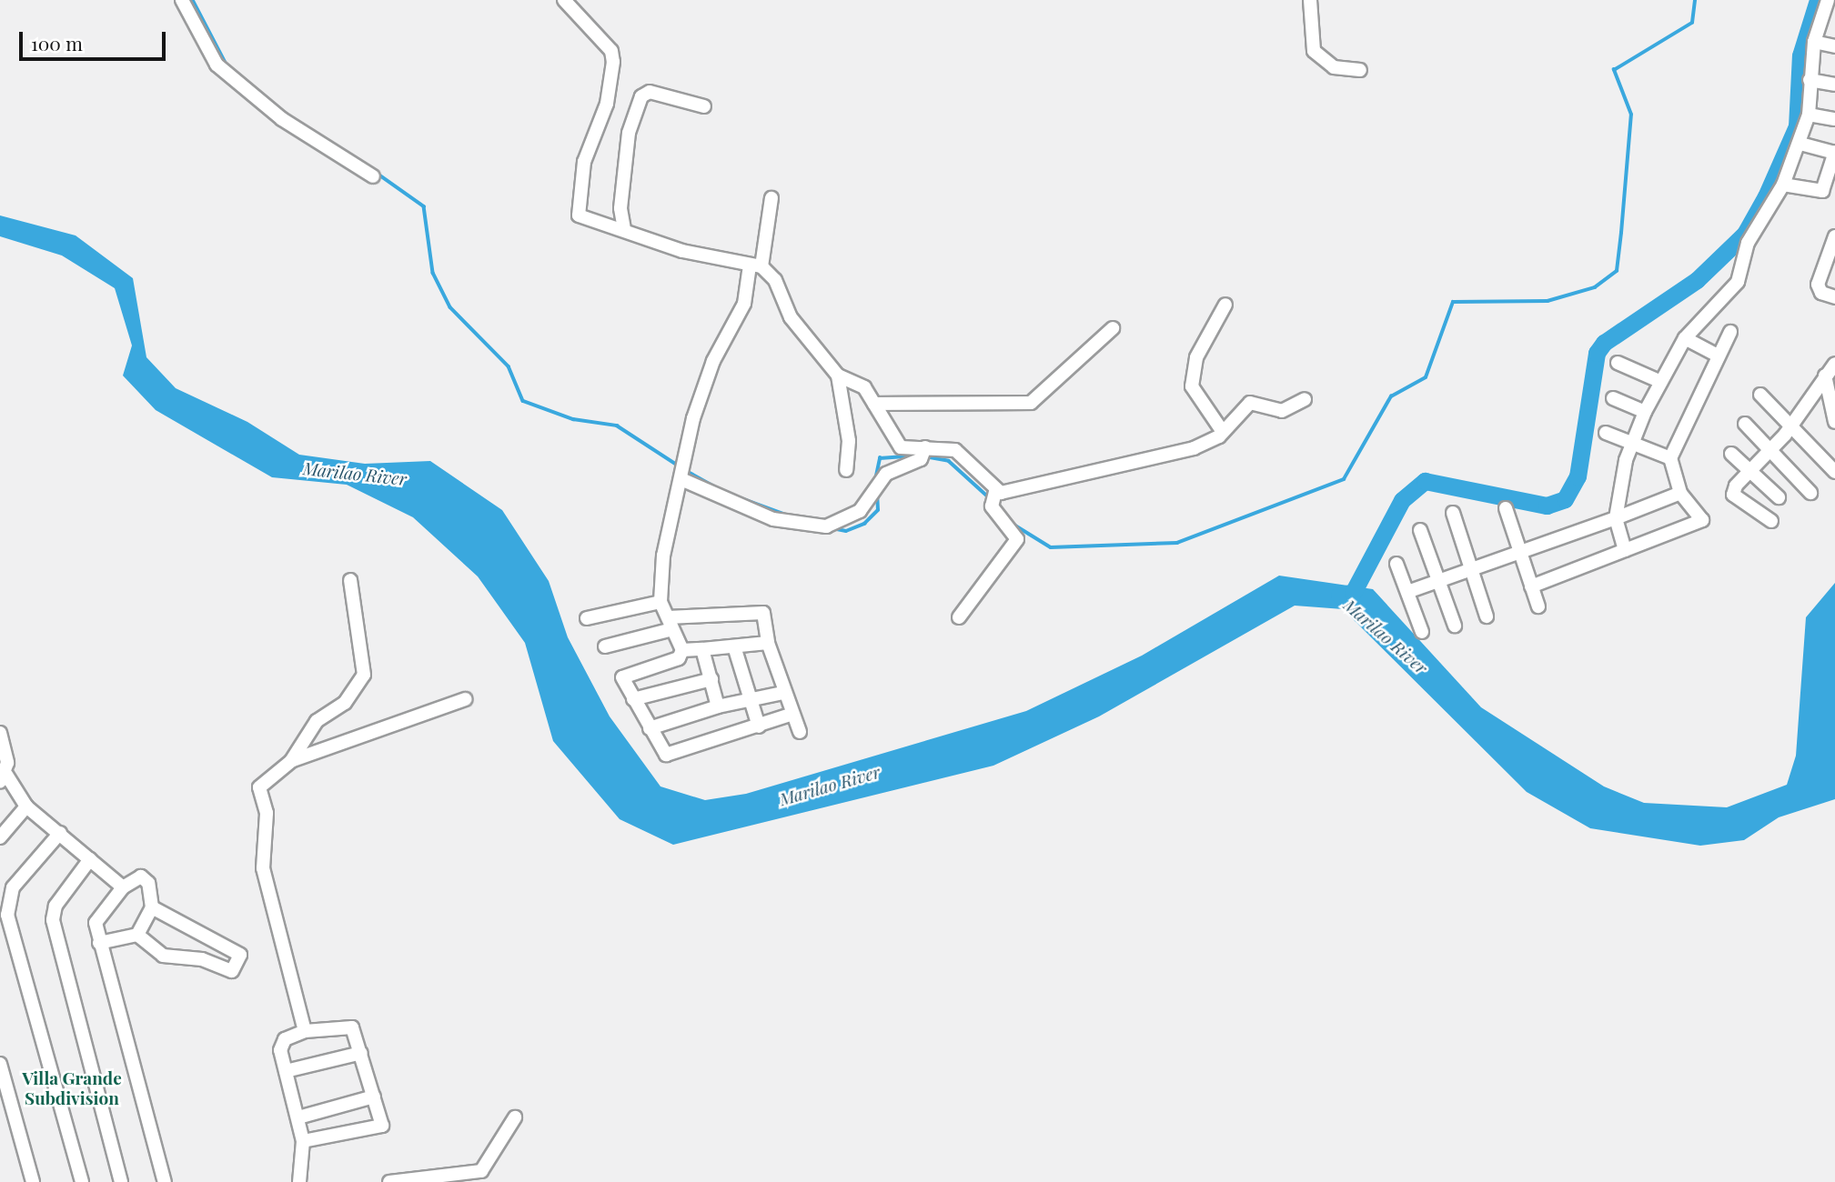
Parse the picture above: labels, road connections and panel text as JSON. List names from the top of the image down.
{
  "districts": ["Villa Grande Subdivision"],
  "water": ["Marilao River"],
  "scale_bar": "100 m"
}
